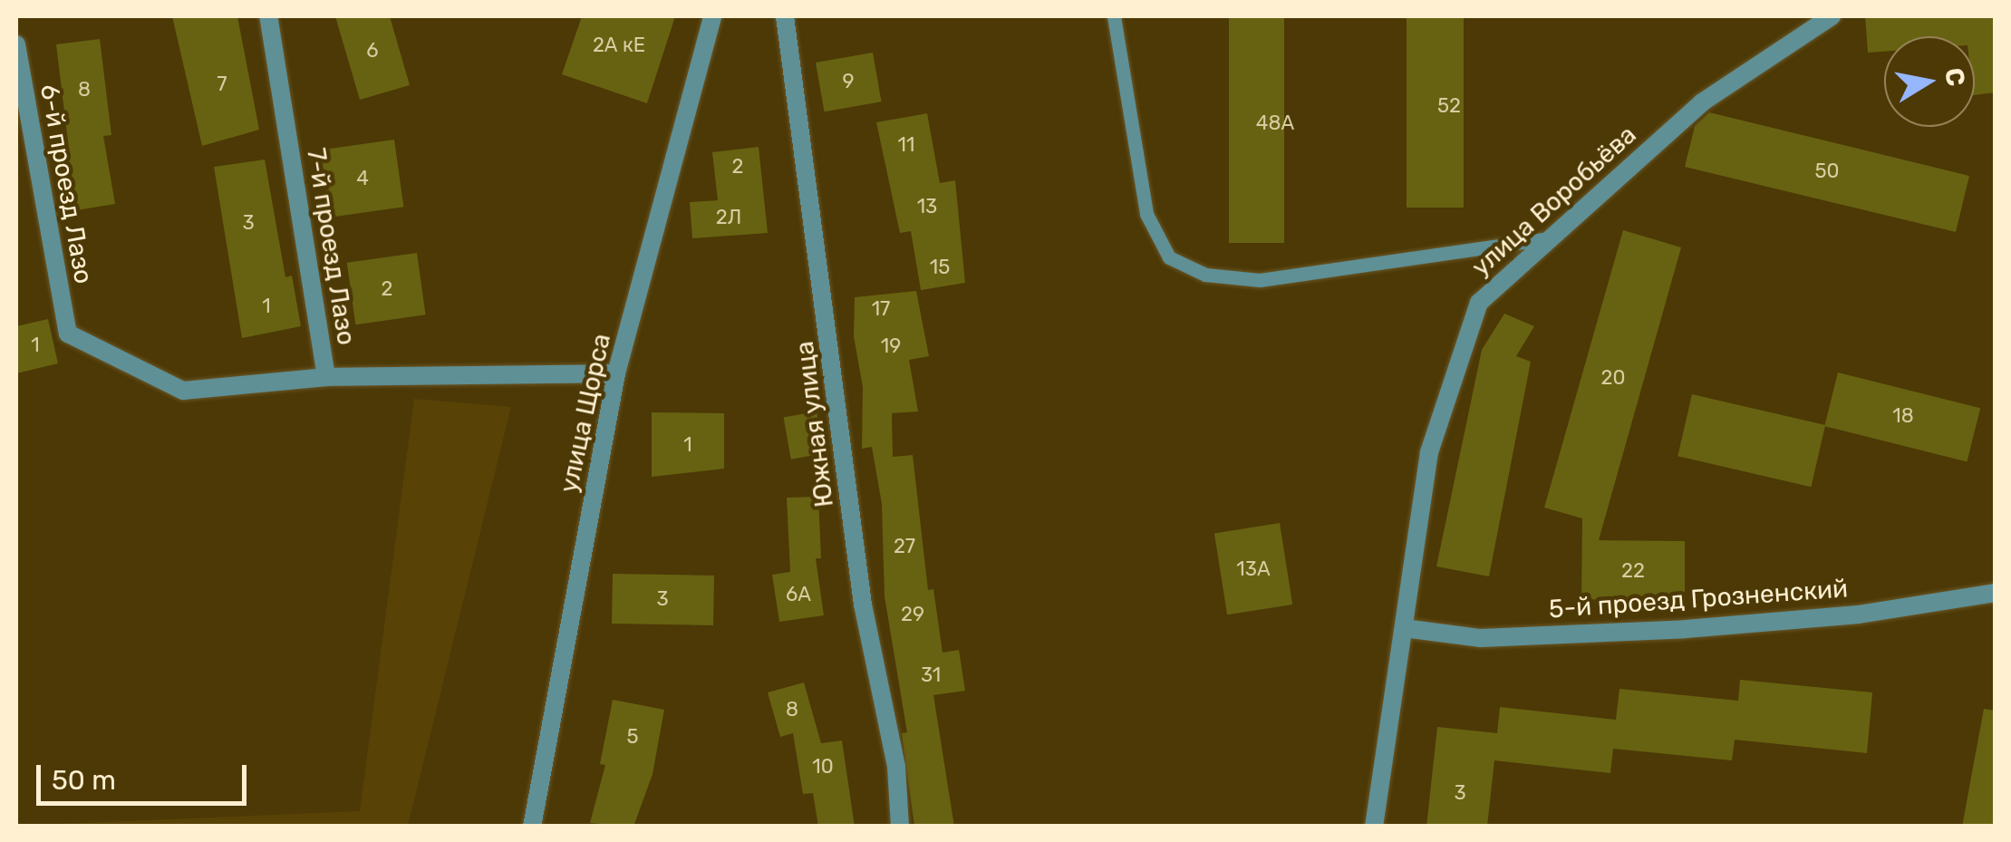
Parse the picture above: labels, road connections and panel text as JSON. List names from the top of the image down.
{
  "streets": {
    "street": [
      "6-й проезд Лазо",
      "улица Воробьёва",
      "7-й проезд Лазо",
      "улица Щорса",
      "Южная улица",
      "5-й проезд Грозненский"
    ]
  },
  "crossings": [
    ["6-й проезд Лазо", "7-й проезд Лазо"],
    ["улица Воробьёва", "5-й проезд Грозненский"]
  ],
  "house_numbers": [
    "2А кЕ",
    "6",
    "9",
    "7",
    "8",
    "52",
    "48А",
    "11",
    "2",
    "50",
    "4",
    "13",
    "2Л",
    "3",
    "15",
    "2",
    "1",
    "17",
    "1",
    "19",
    "20",
    "18",
    "1",
    "27",
    "13А",
    "22",
    "6А",
    "3",
    "29",
    "31",
    "8",
    "5",
    "10",
    "3"
  ],
  "scale_bar": "50 m",
  "north": "right"
}
